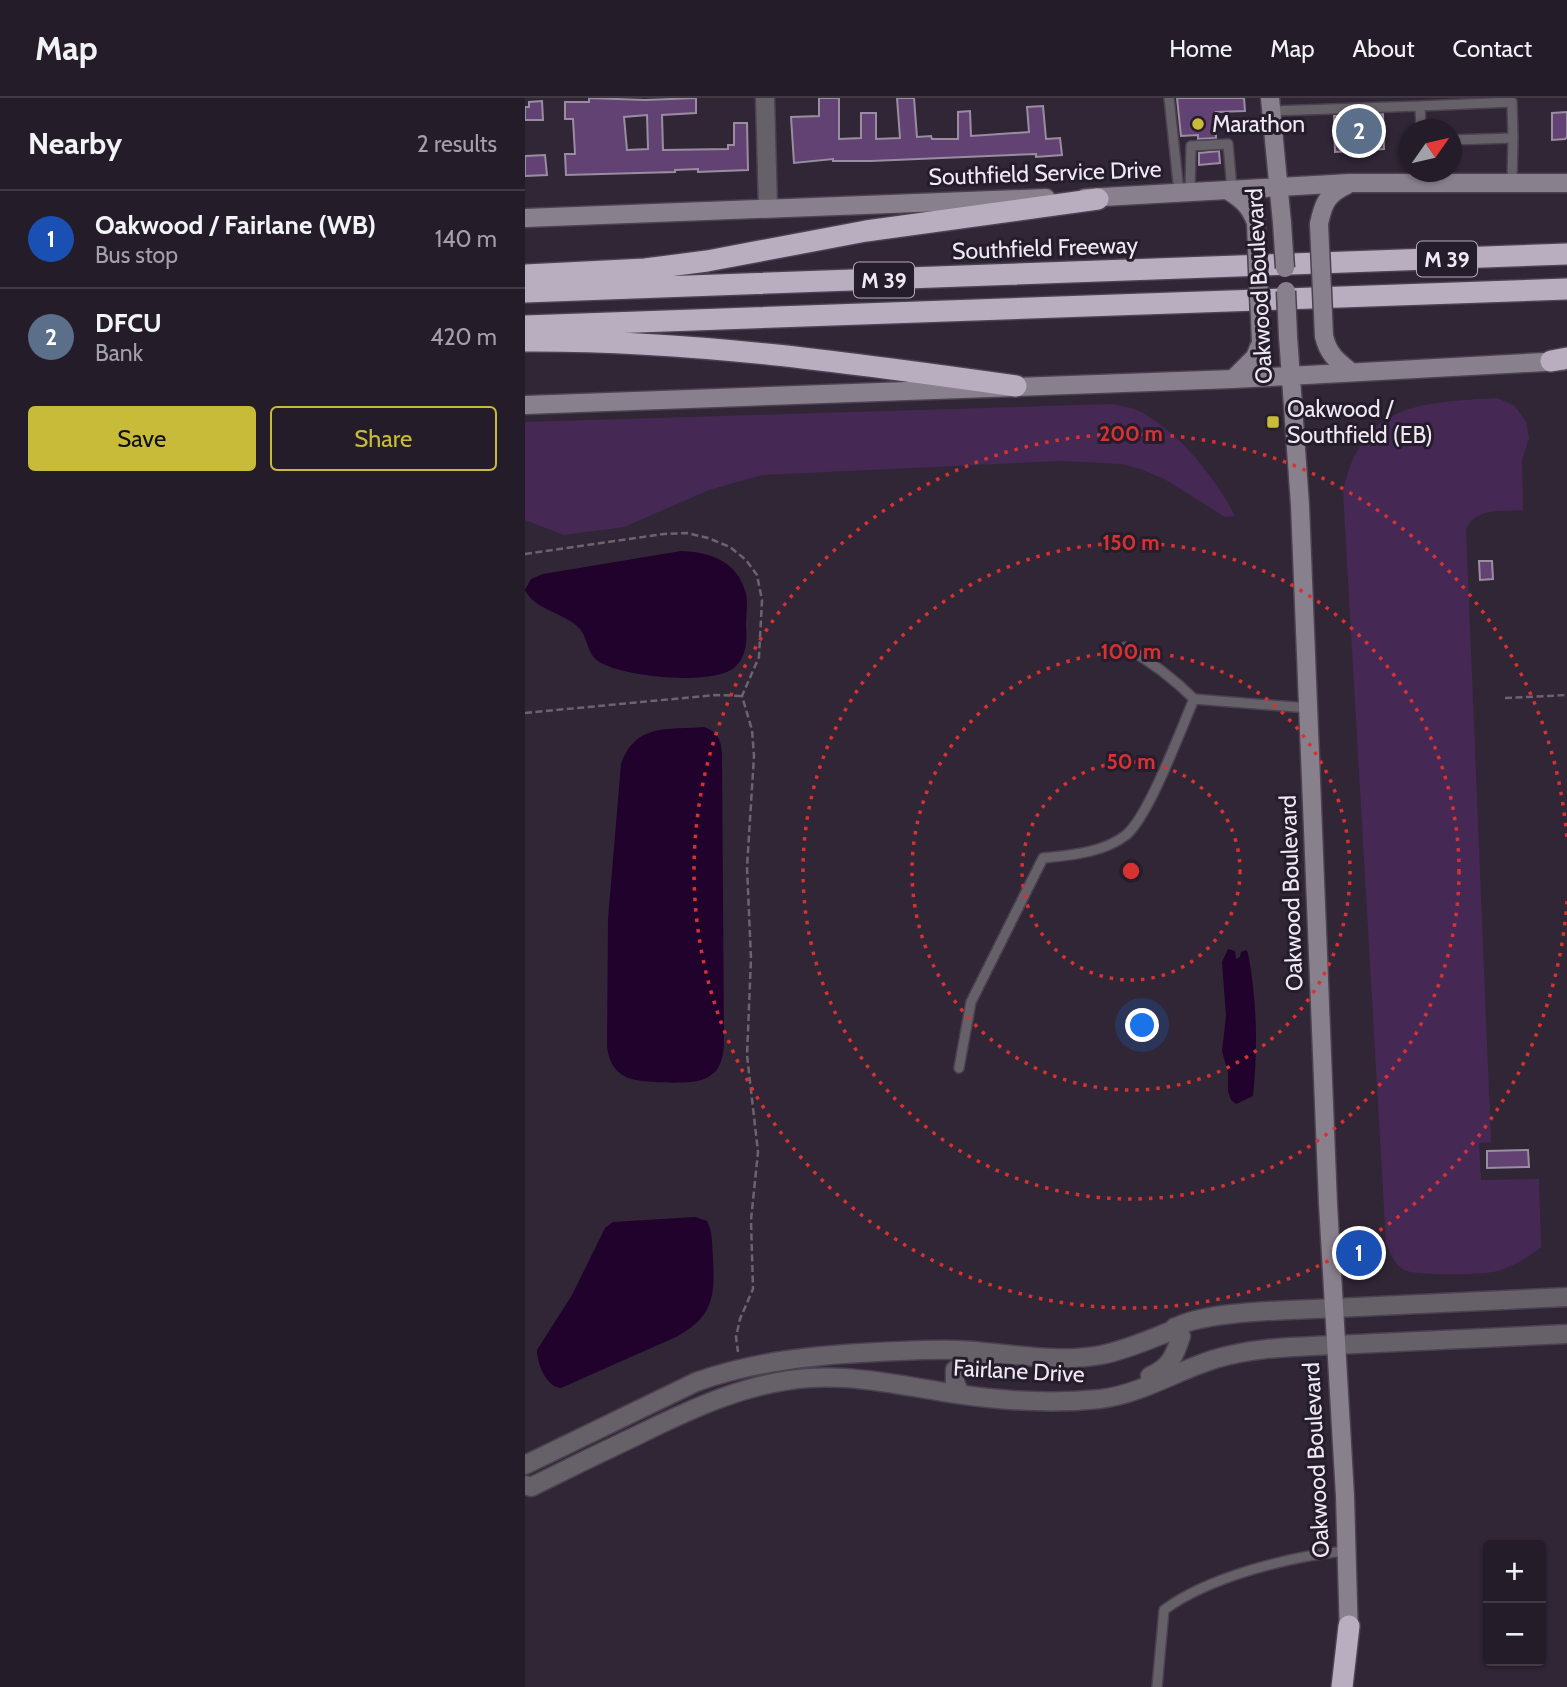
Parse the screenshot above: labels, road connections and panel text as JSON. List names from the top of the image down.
{
  "streets": {
    "highway": ["Southfield Freeway", "M 39"],
    "main road": ["Southfield Service Drive", "Oakwood Boulevard"],
    "street": ["Fairlane Drive"]
  },
  "crossings": [
    ["Southfield Service Drive", "Oakwood Boulevard"],
    ["Oakwood Boulevard", "Fairlane Drive"]
  ],
  "places": {
    "other": ["Marathon"],
    "transit": ["Oakwood / Southfield (EB)"]
  },
  "north": "top right",
  "page": {
    "header": "Map",
    "nav": [
      "Home",
      "Map",
      "About",
      "Contact"
    ],
    "heading": ["Nearby", "2 results"],
    "pins": ["2", "1"],
    "list": [
      {
        "mark": "1",
        "name": "Oakwood / Fairlane (WB)",
        "note": "Bus stop",
        "value": "140 m"
      },
      {
        "mark": "2",
        "name": "DFCU",
        "note": "Bank",
        "value": "420 m"
      }
    ],
    "buttons": ["Save", "Share"],
    "map_buttons": ["+", "−"]
  },
  "rings": [
    "200 m",
    "150 m",
    "100 m",
    "50 m"
  ]
}
